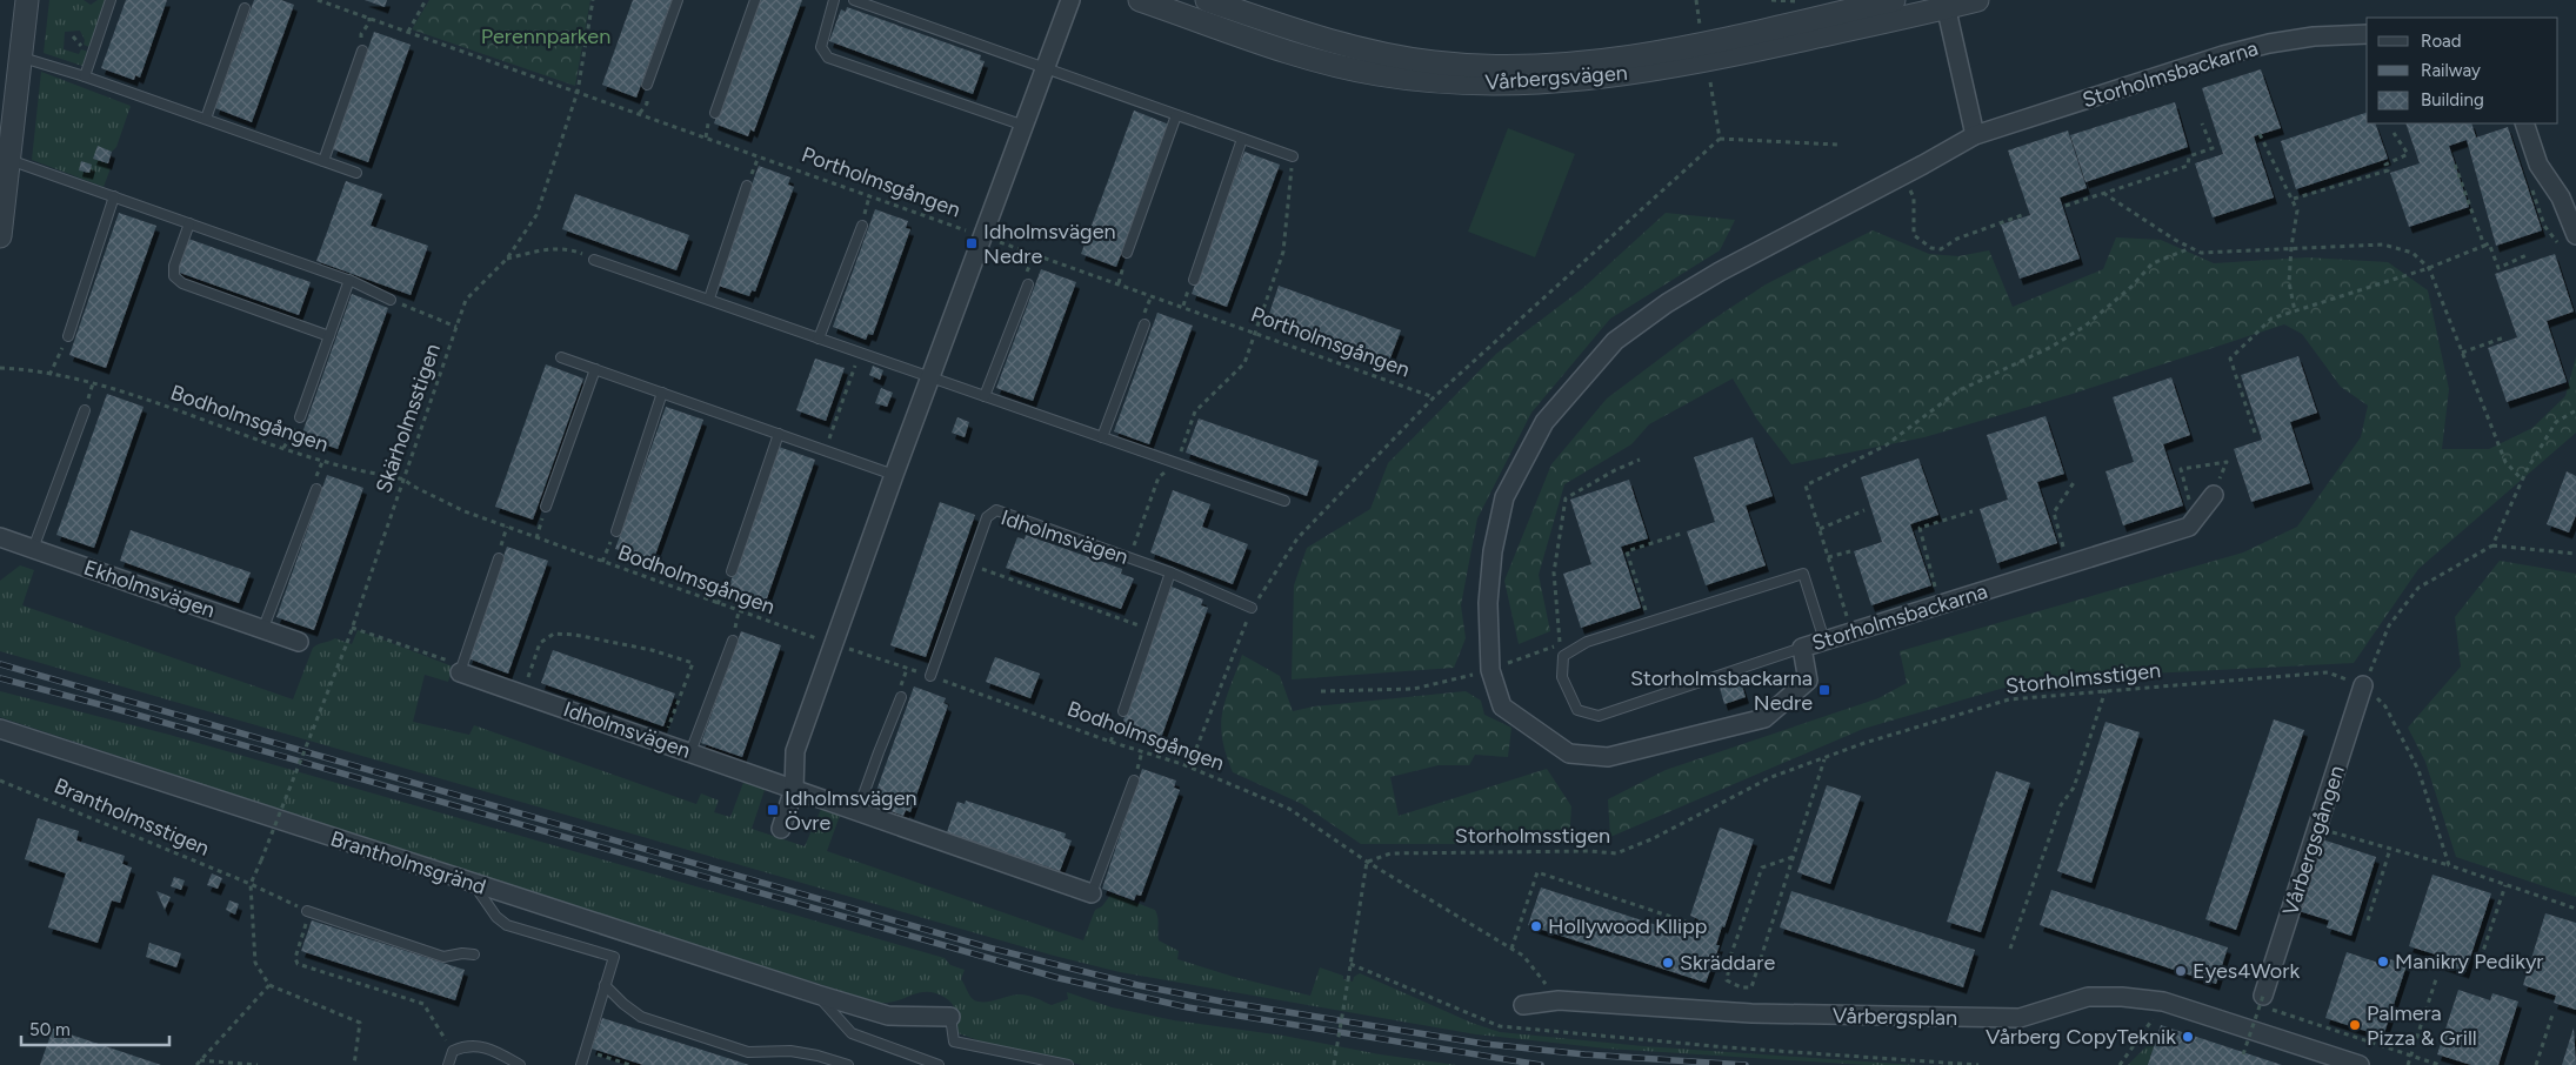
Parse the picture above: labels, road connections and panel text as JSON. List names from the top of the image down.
{
  "streets": {
    "street": [
      "Storholmsbackarna",
      "Vårbergsvägen",
      "Idholmsvägen",
      "Ekholmsvägen",
      "Vårbergsgången",
      "Brantholmsgränd",
      "Vårbergsplan"
    ],
    "path": [
      "Portholmsgången",
      "Bodholmsgången",
      "Skärholmsstigen",
      "Storholmsstigen",
      "Brantholmsstigen"
    ]
  },
  "crossings": [
    ["Portholmsgången", "Skärholmsstigen"],
    ["Bodholmsgången", "Skärholmsstigen"],
    ["Bodholmsgången", "Idholmsvägen"],
    ["Bodholmsgången", "Storholmsstigen"],
    ["Bodholmsgången", "Vårbergsplan"],
    ["Skärholmsstigen", "Brantholmsstigen"],
    ["Storholmsstigen", "Vårbergsgången"]
  ],
  "parks": ["Perennparken"],
  "places": {
    "transit": ["Idholmsvägen Nedre", "Storholmsbackarna Nedre", "Idholmsvägen Övre"],
    "other": [
      "Hollywood Kllipp",
      "Manikry Pedikyr",
      "Skräddare",
      "Eyes4Work",
      "Palmera Pizza & Grill",
      "Vårberg CopyTeknik"
    ]
  },
  "legend": ["Road", "Railway", "Building"],
  "scale_bar": "50 m"
}
